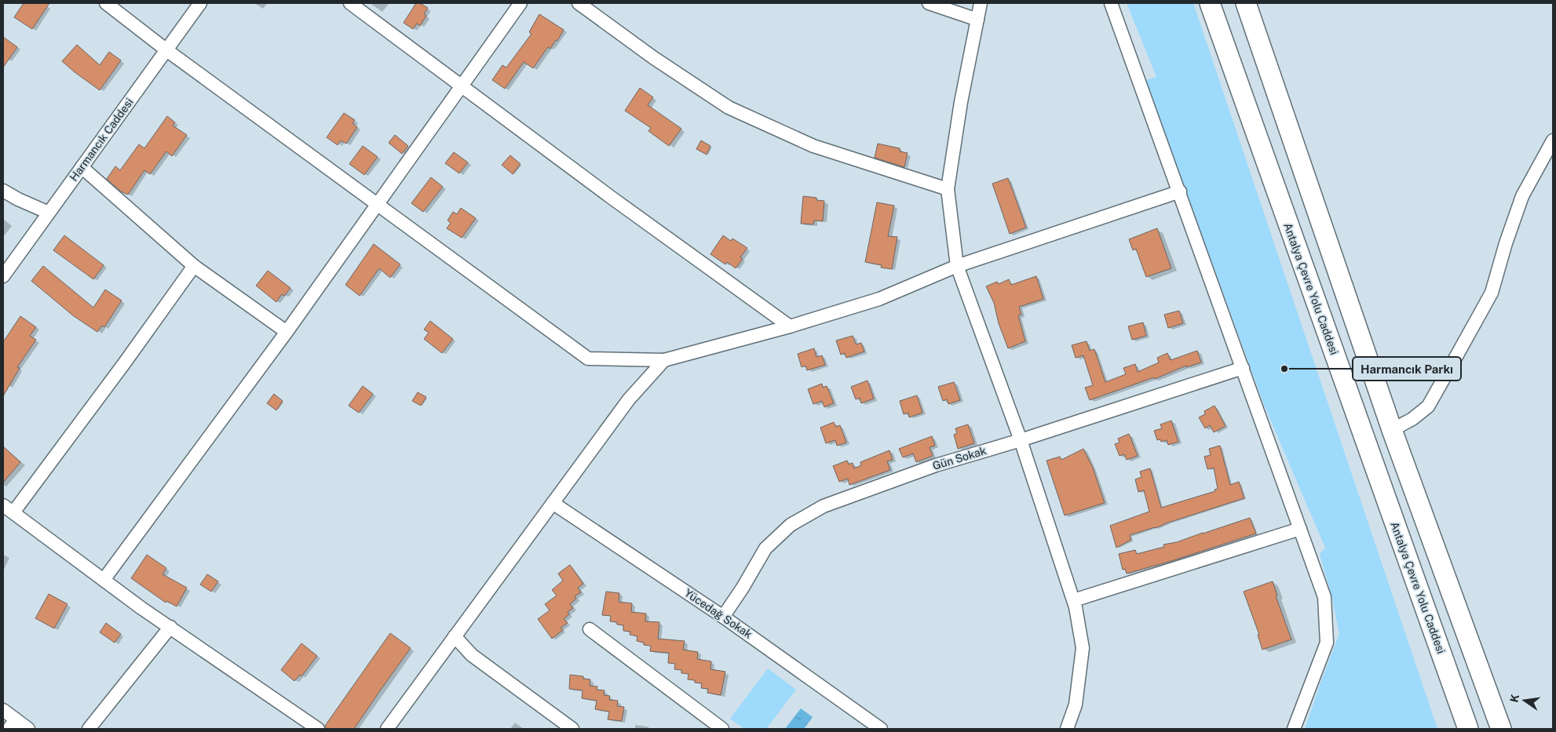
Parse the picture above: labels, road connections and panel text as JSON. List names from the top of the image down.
{
  "streets": {
    "highway": ["Antalya Çevre Yolu Caddesi"],
    "street": ["Harmancık Caddesi", "Gün Sokak", "Yücedağ Sokak"]
  },
  "crossings": [
    ["Gün Sokak", "Yücedağ Sokak"]
  ],
  "places": ["Harmancık Parkı"],
  "north": "left"
}
